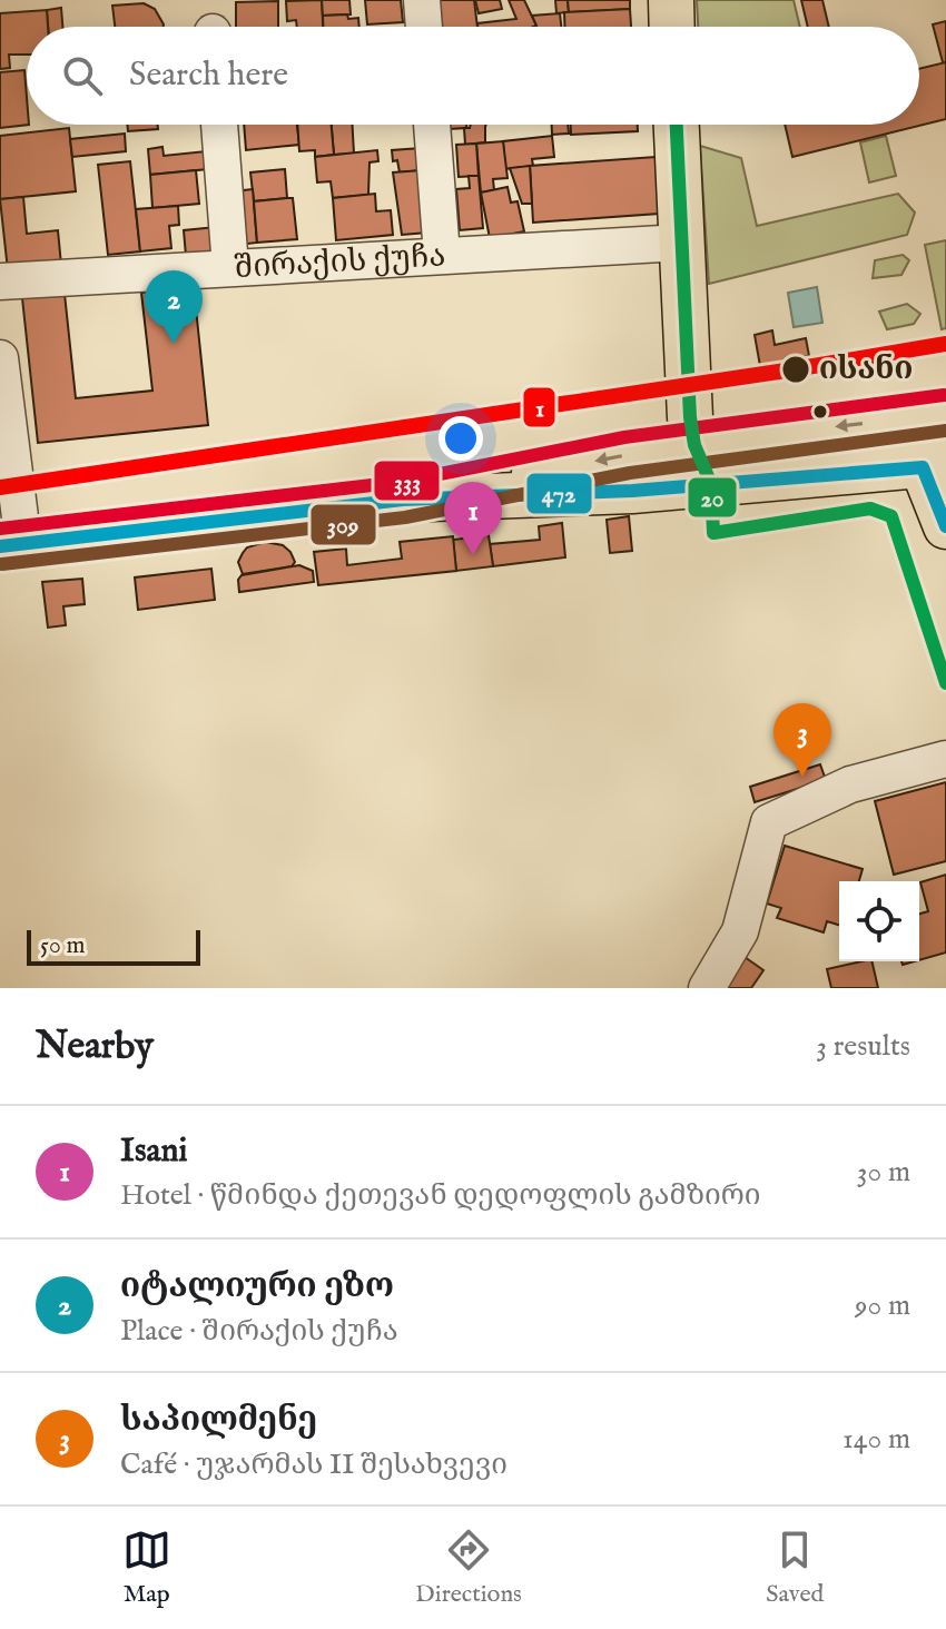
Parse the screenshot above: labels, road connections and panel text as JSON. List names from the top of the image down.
{
  "streets": {
    "street": ["შირაქის ქუჩა"]
  },
  "places": ["ისანი"],
  "lines": [
    "transit line 20",
    "transit line 1",
    "transit line 333",
    "transit line 309",
    "transit line 472"
  ],
  "scale_bar": "50 m",
  "page": {
    "search": "Search here",
    "pins": ["2", "1", "3"],
    "scale": "50 m",
    "heading": ["Nearby", "3 results"],
    "list": [
      {
        "mark": "1",
        "name": "Isani",
        "note": "Hotel · წმინდა ქეთევან დედოფლის გამზირი",
        "value": "30 m"
      },
      {
        "mark": "2",
        "name": "იტალიური ეზო",
        "note": "Place · შირაქის ქუჩა",
        "value": "90 m"
      },
      {
        "mark": "3",
        "name": "საპილმენე",
        "note": "Café · უჯარმას II შესახვევი",
        "value": "140 m"
      }
    ],
    "nav": ["Map", "Directions", "Saved"]
  }
}
